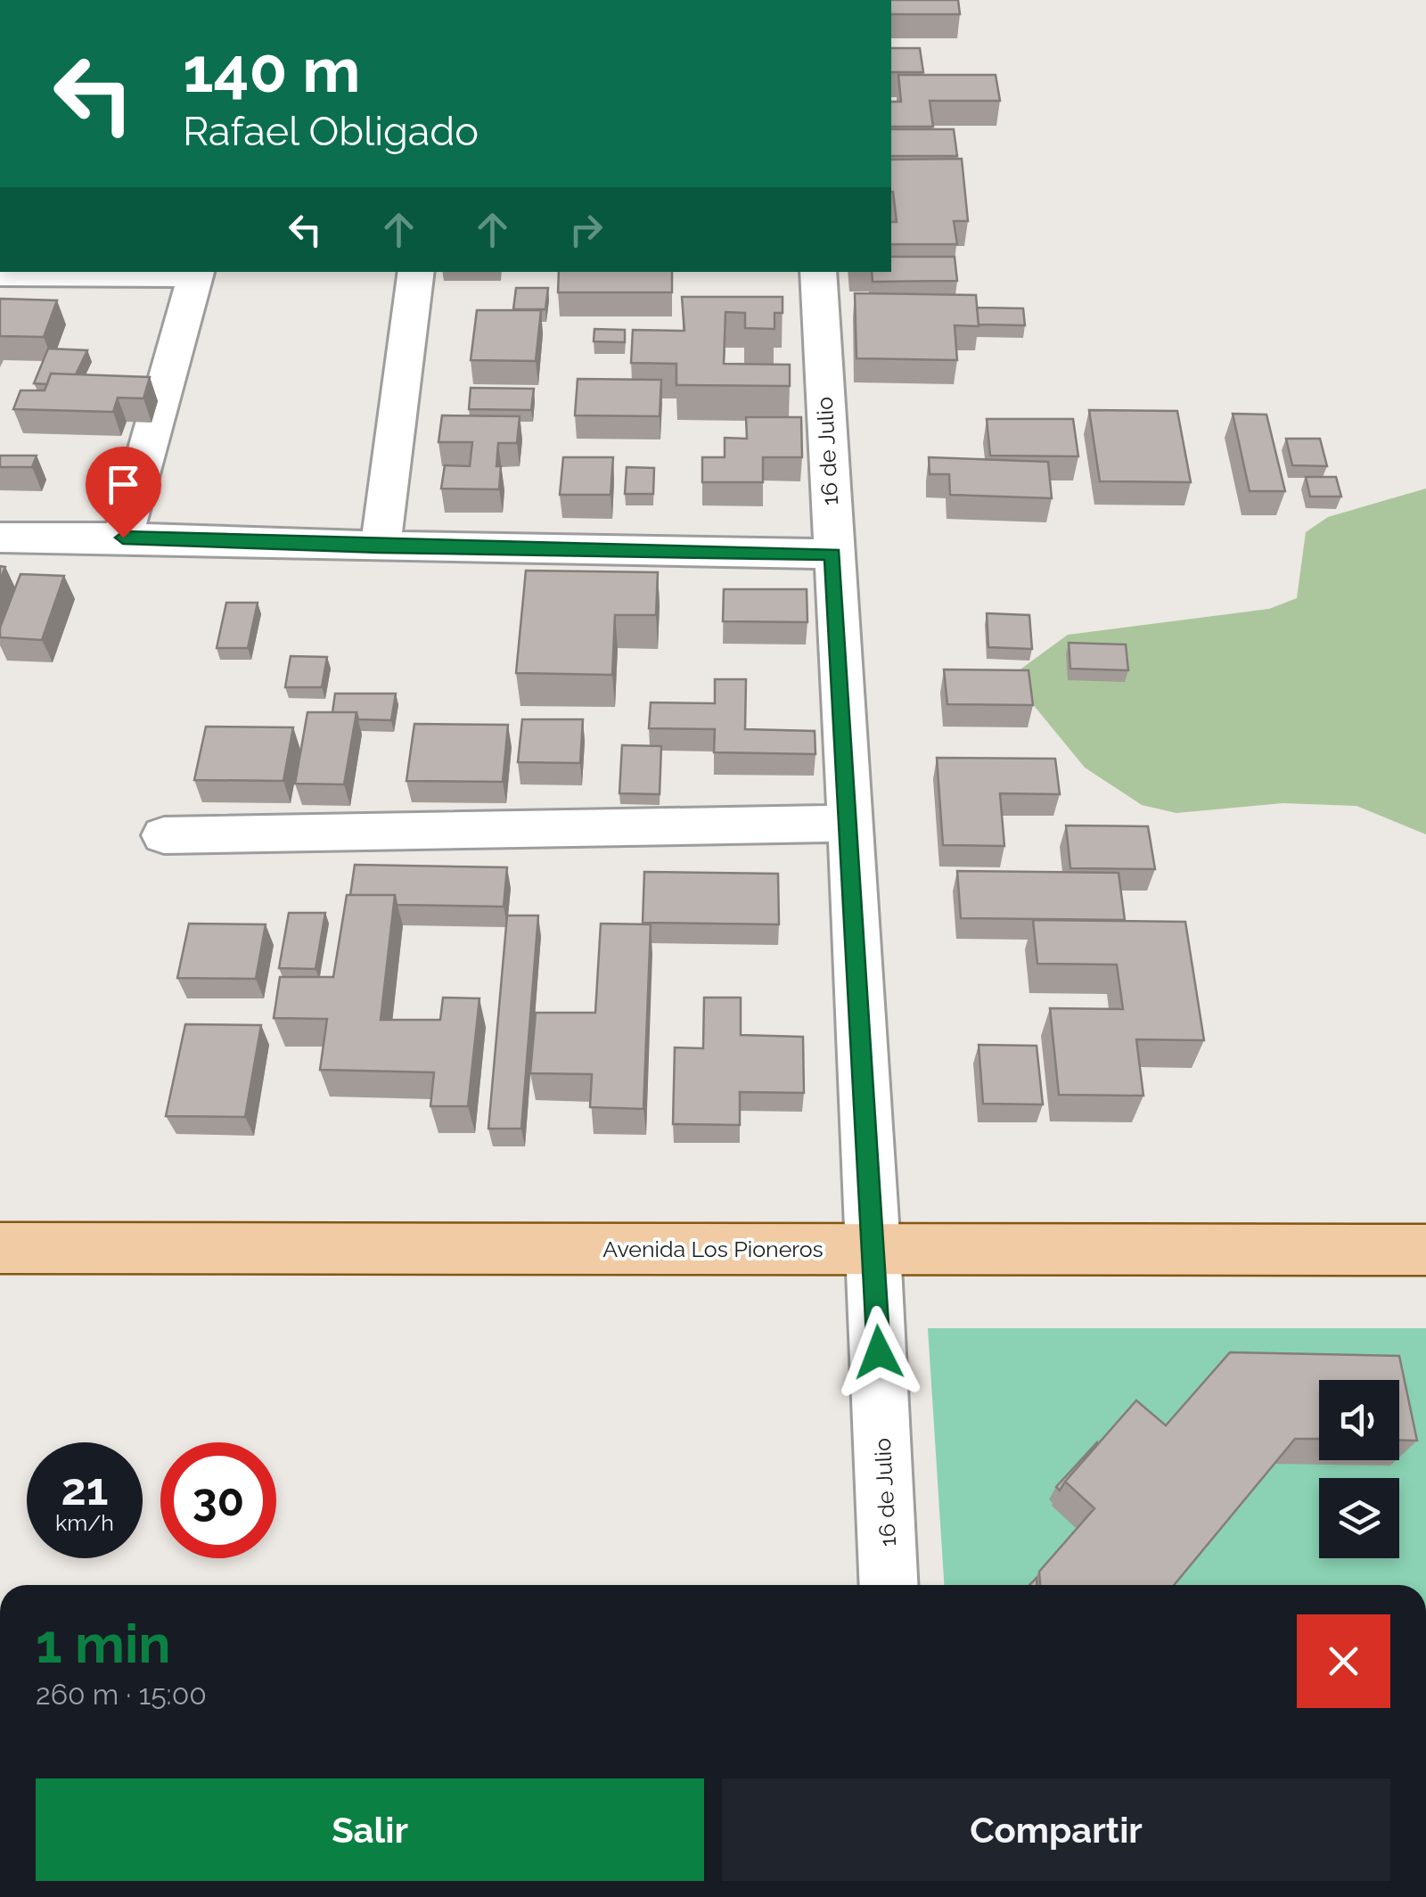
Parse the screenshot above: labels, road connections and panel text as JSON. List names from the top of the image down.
{
  "streets": {
    "main road": ["Avenida Los Pioneros"],
    "street": ["16 de Julio"]
  },
  "crossings": [
    ["16 de Julio", "Avenida Los Pioneros"]
  ],
  "page": {
    "turn": ["140 m", "Rafael Obligado"],
    "speed": "21 km/h",
    "limit": "30",
    "heading": ["1 min", "260 m · 15:00"],
    "buttons": ["Salir", "Compartir"]
  }
}
